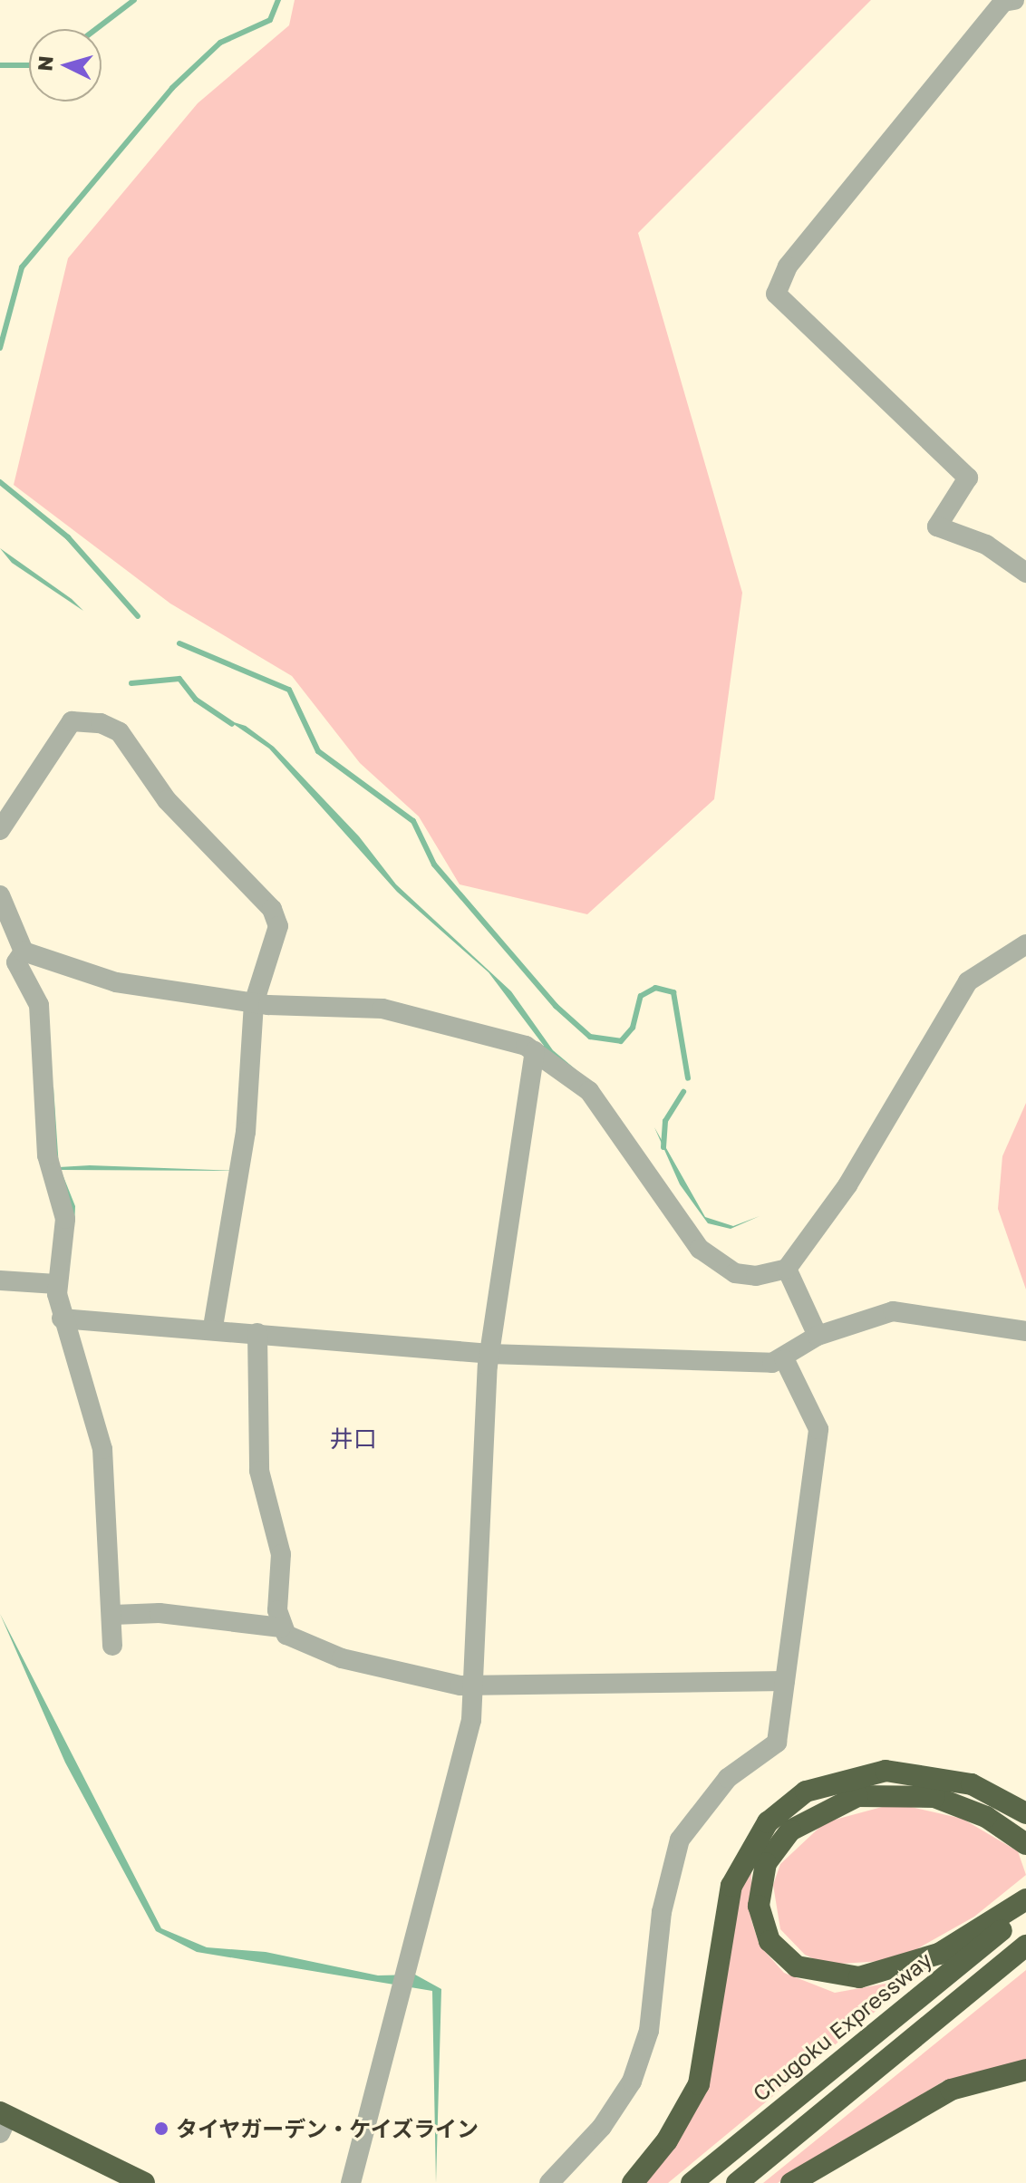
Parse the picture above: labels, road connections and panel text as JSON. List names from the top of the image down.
{
  "streets": {
    "highway": ["Chugoku Expressway"]
  },
  "districts": ["井口"],
  "places": ["タイヤガーデン・ケイズライン"],
  "north": "left"
}
